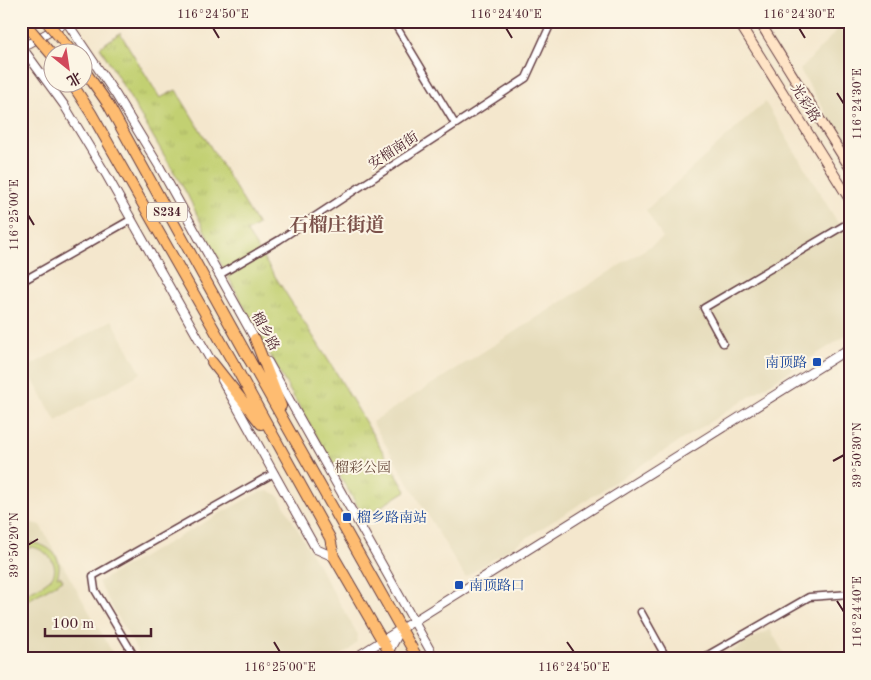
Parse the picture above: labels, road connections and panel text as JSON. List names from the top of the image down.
{
  "streets": {
    "main road": ["光彩路", "S234", "榴乡路"],
    "street": ["安榴南街"]
  },
  "crossings": [
    ["安榴南街", "榴乡路"]
  ],
  "districts": ["石榴庄街道"],
  "parks": ["榴彩公园"],
  "places": {
    "transit": ["南顶路", "榴乡路南站", "南顶路口"]
  },
  "scale_bar": "100 m",
  "north": "bottom right",
  "coordinates": [
    "116°24'50\"E",
    "116°24'40\"E",
    "116°24'30\"E",
    "116°25'00\"E",
    "39°50'30\"N",
    "39°50'20\"N"
  ]
}
